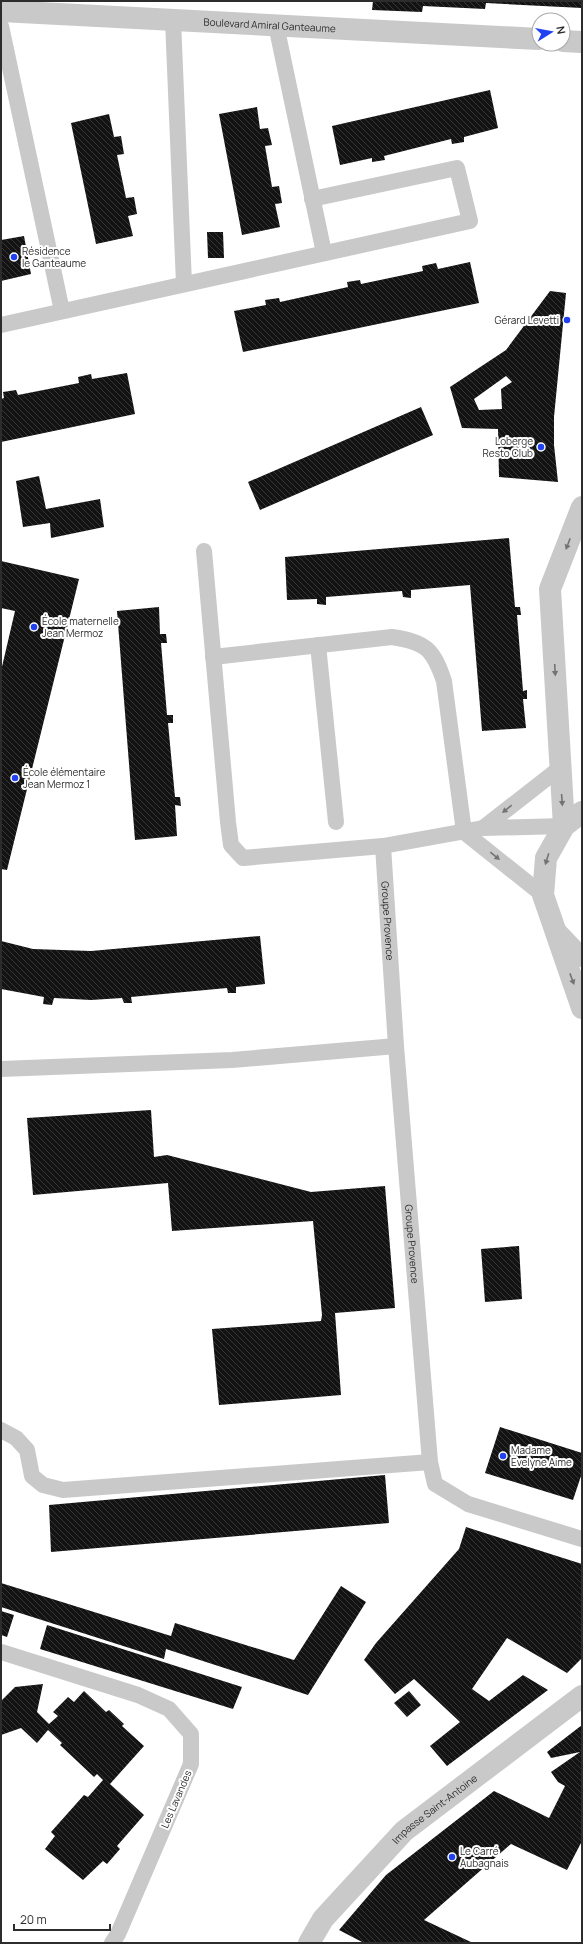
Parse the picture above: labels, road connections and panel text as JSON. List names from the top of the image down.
{
  "streets": {
    "street": ["Boulevard Amiral Ganteaume", "Impasse Saint-Antoine"],
    "lane": ["Groupe Provence", "Les Lavandes"]
  },
  "places": [
    "Résidence le Ganteaume",
    "Gérard Levetti",
    "Loberge Resto Club",
    "École maternelle Jean Mermoz",
    "École élémentaire Jean Mermoz 1",
    "Madame Evelyne Aime",
    "Le Carré Aubagnais"
  ],
  "scale_bar": "20 m",
  "north": "right"
}
